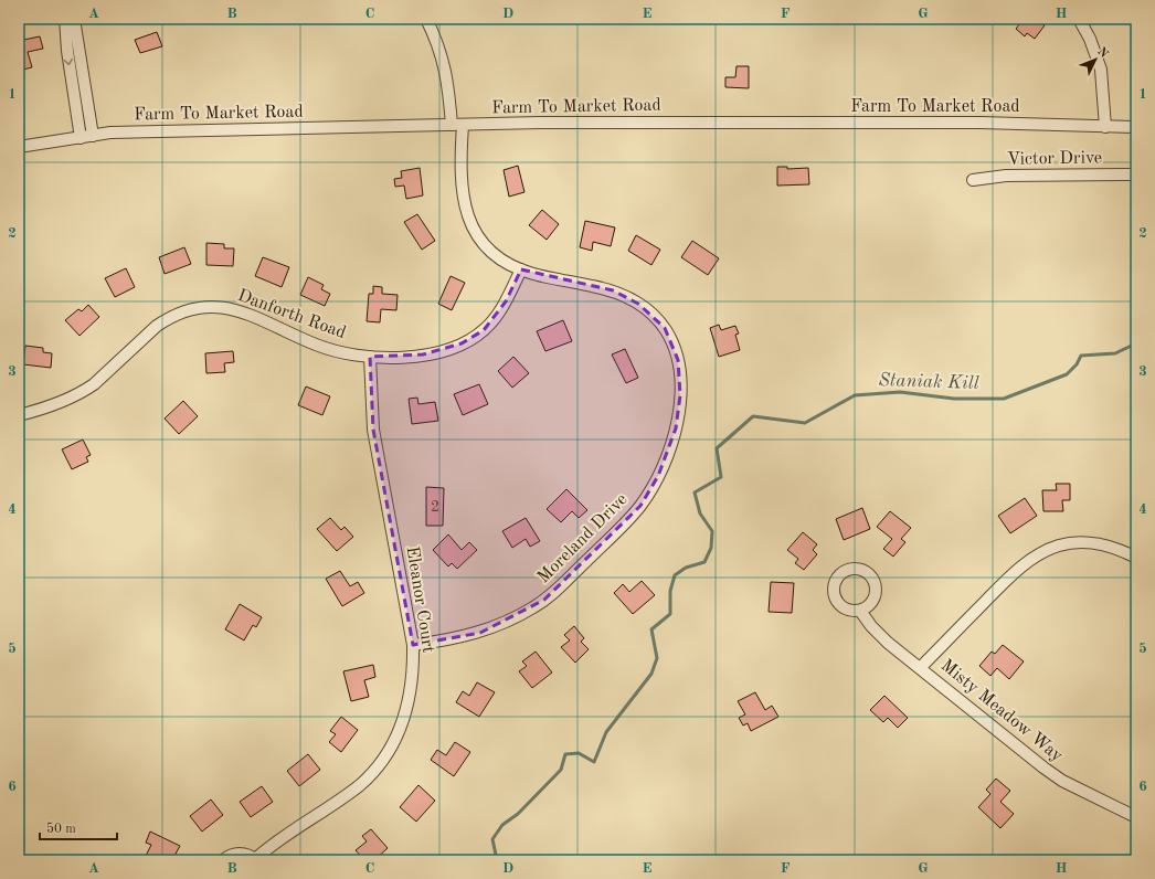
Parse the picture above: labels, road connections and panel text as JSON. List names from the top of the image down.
{
  "streets": {
    "street": [
      "Farm To Market Road",
      "Victor Drive",
      "Danforth Road",
      "Moreland Drive",
      "Eleanor Court",
      "Misty Meadow Way"
    ]
  },
  "crossings": [
    ["Farm To Market Road", "Moreland Drive"],
    ["Danforth Road", "Moreland Drive"],
    ["Danforth Road", "Eleanor Court"],
    ["Moreland Drive", "Eleanor Court"]
  ],
  "water": ["Staniak Kill"],
  "house_numbers": ["2"],
  "scale_bar": "50 m",
  "north": "top right",
  "grid": {
    "columns": [
      "A",
      "B",
      "C",
      "D",
      "E",
      "F",
      "G",
      "H"
    ],
    "rows": [
      "1",
      "2",
      "3",
      "4",
      "5",
      "6"
    ]
  }
}
